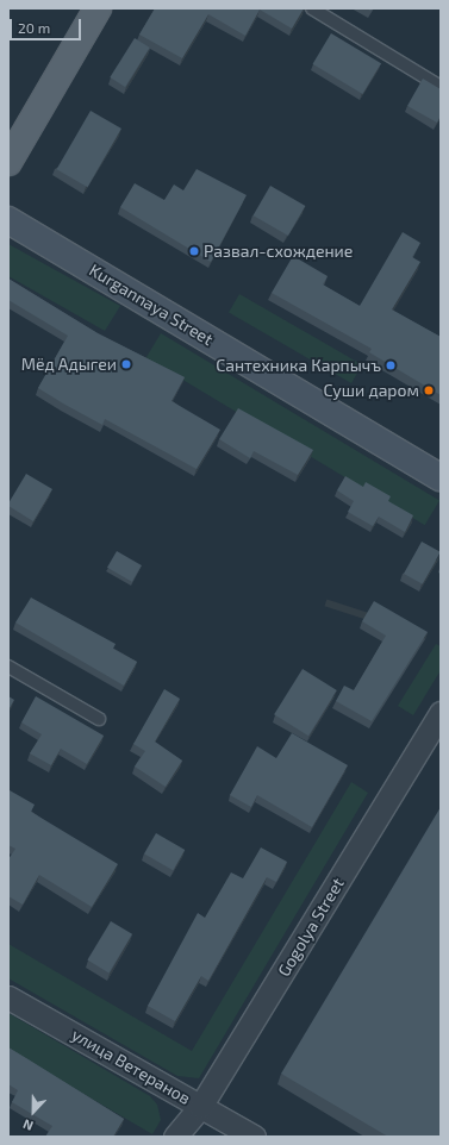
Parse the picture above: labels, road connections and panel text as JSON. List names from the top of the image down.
{
  "streets": {
    "street": ["Kurgannaya Street", "Gogolya Street", "улица Ветеранов"]
  },
  "crossings": [
    ["Gogolya Street", "улица Ветеранов"]
  ],
  "places": [
    "Развал-схождение",
    "Мёд Адыгеи",
    "Сантехника Карпычъ",
    "Суши даром"
  ],
  "scale_bar": "20 m",
  "north": "bottom"
}
